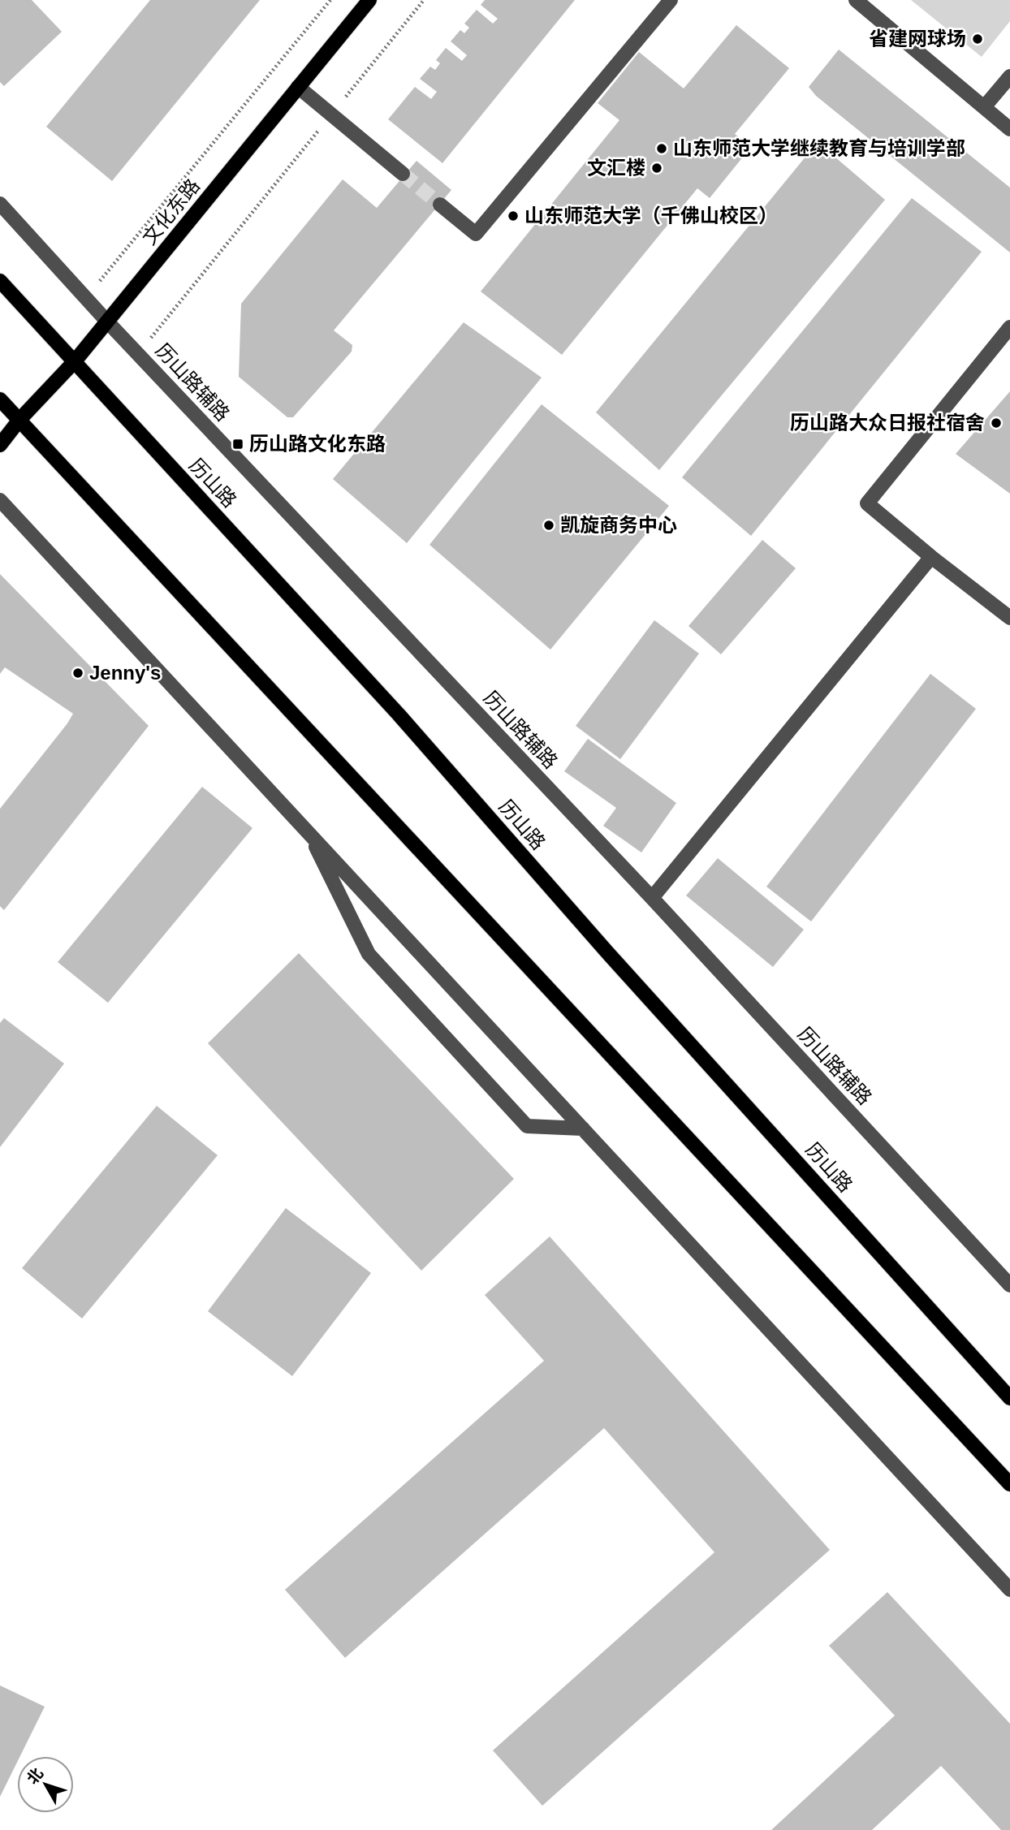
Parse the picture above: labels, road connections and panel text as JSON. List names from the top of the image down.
{
  "streets": {
    "main road": ["文化东路", "历山路"],
    "street": ["历山路辅路"]
  },
  "crossings": [
    ["文化东路", "历山路辅路"],
    ["文化东路", "历山路"]
  ],
  "places": {
    "other": [
      "省建网球场",
      "山东师范大学继续教育与培训学部",
      "文汇楼",
      "山东师范大学（千佛山校区）",
      "历山路大众日报社宿舍",
      "凯旋商务中心",
      "Jenny's"
    ],
    "transit": ["历山路文化东路"]
  },
  "north": "top left"
}
